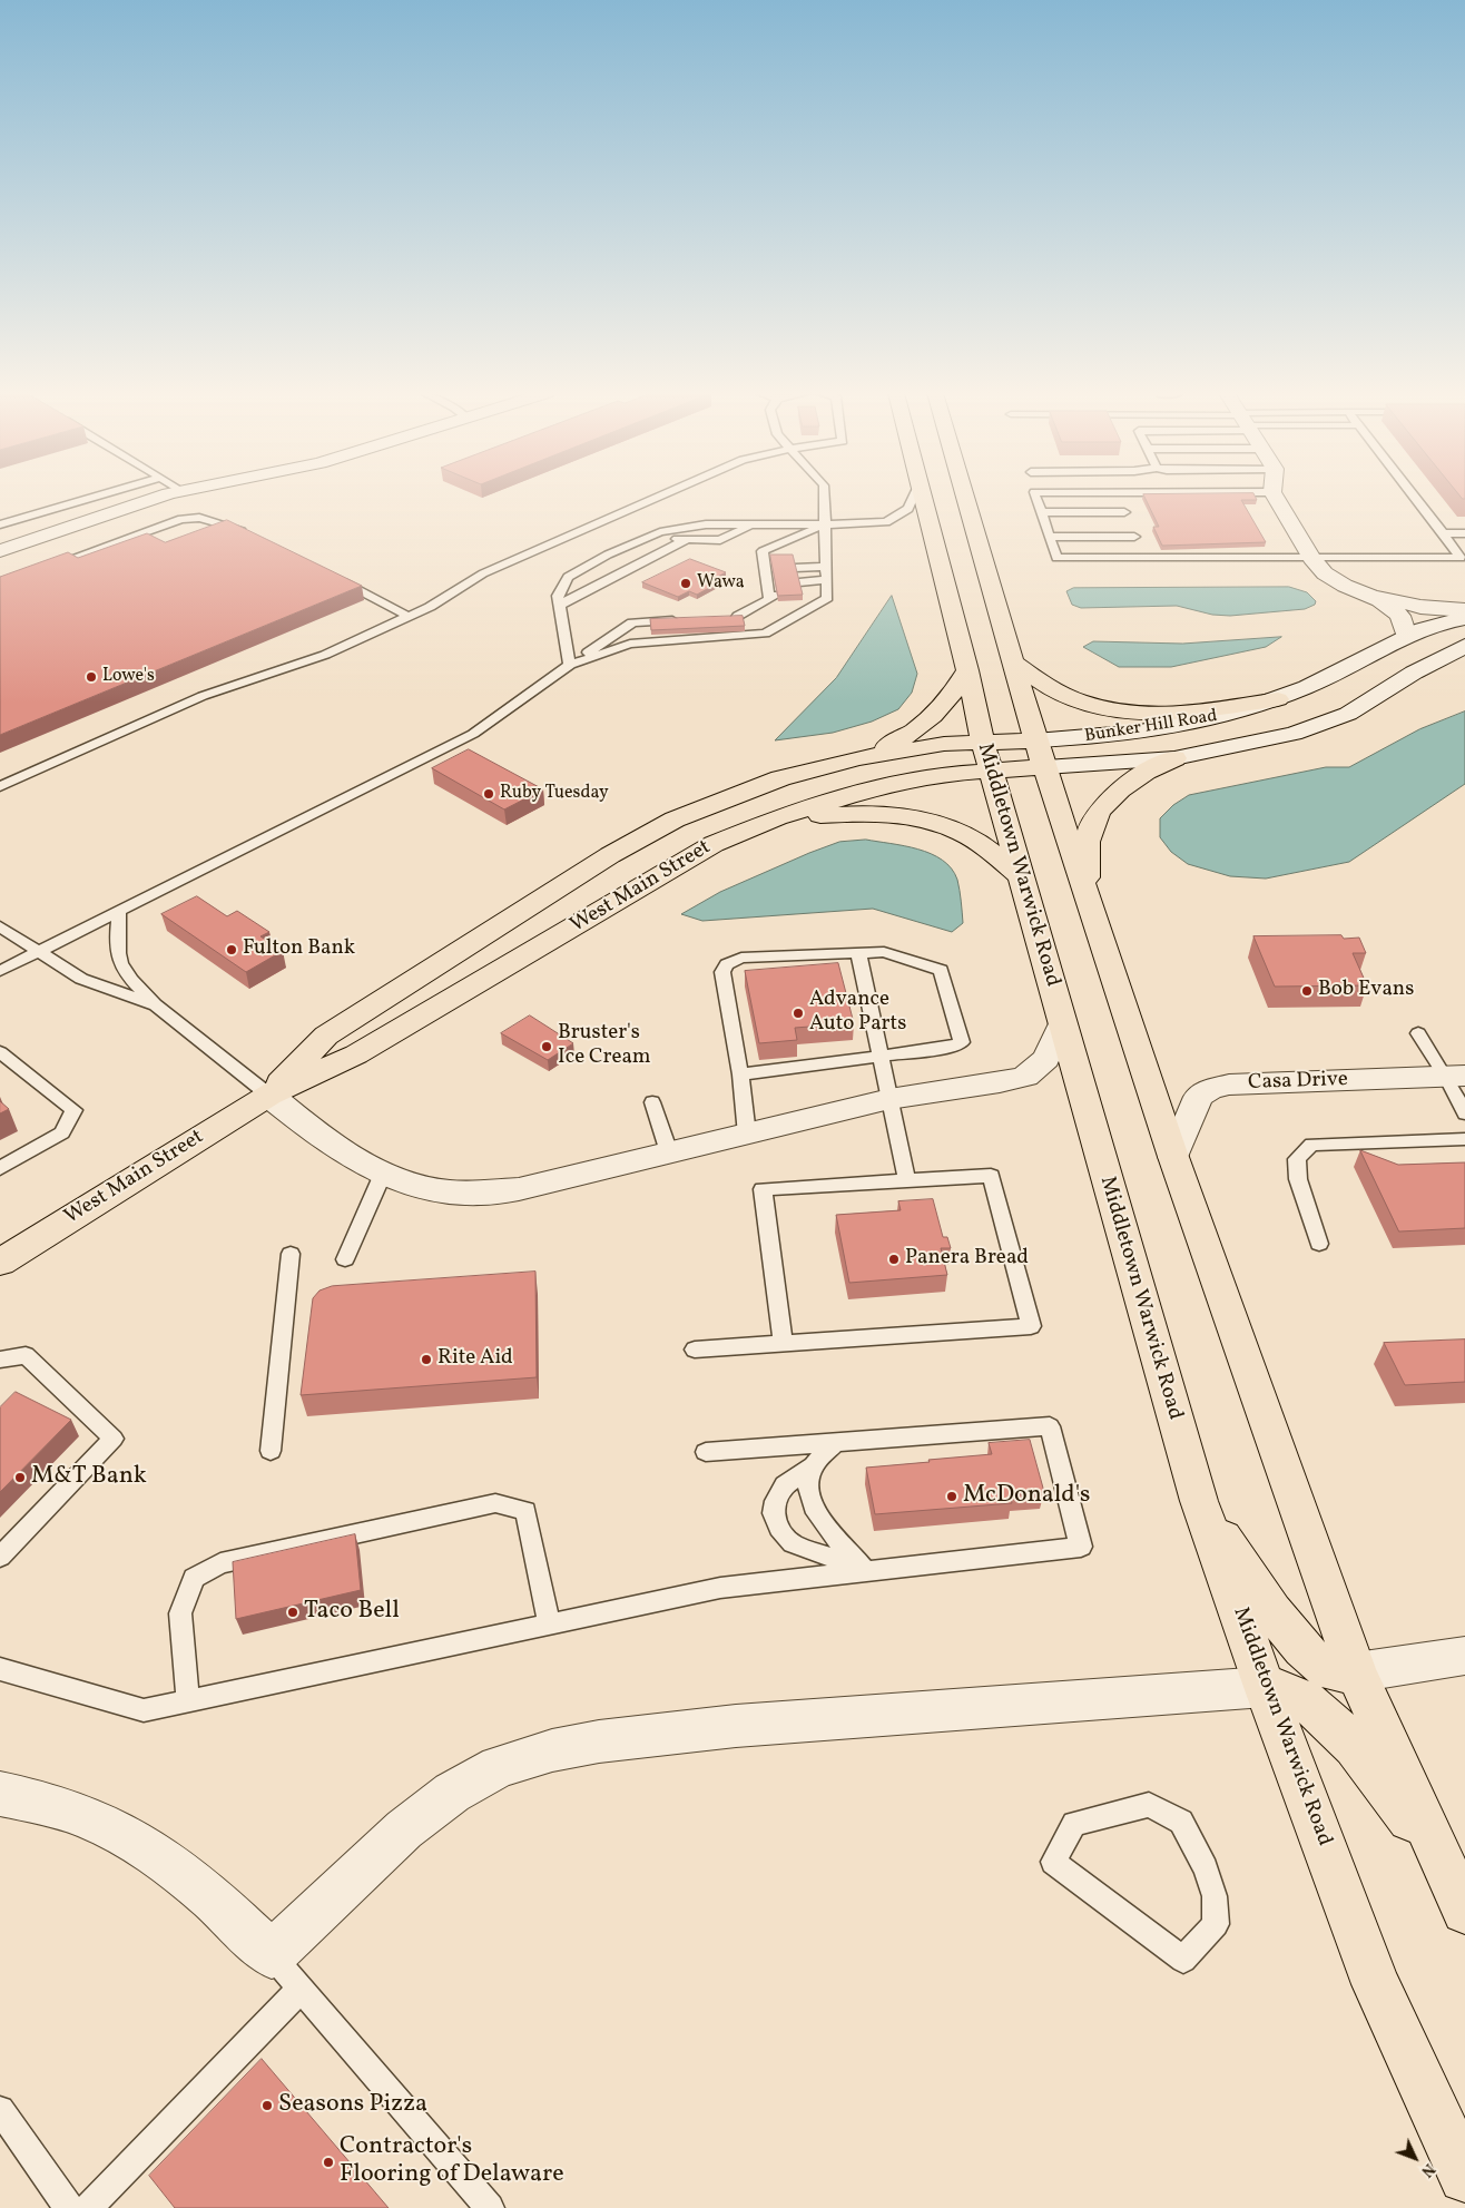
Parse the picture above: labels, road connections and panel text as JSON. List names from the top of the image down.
{
  "streets": {
    "main road": ["Bunker Hill Road", "Middletown Warwick Road", "West Main Street"],
    "street": ["Casa Drive"]
  },
  "crossings": [
    ["Bunker Hill Road", "Middletown Warwick Road"],
    ["Bunker Hill Road", "West Main Street"],
    ["Middletown Warwick Road", "West Main Street"]
  ],
  "places": [
    "Wawa",
    "Lowe's",
    "Ruby Tuesday",
    "Fulton Bank",
    "Bob Evans",
    "Advance Auto Parts",
    "Bruster's Ice Cream",
    "Panera Bread",
    "Rite Aid",
    "M&T Bank",
    "McDonald's",
    "Taco Bell",
    "Seasons Pizza",
    "Contractor's Flooring of Delaware"
  ],
  "north": "bottom right"
}
